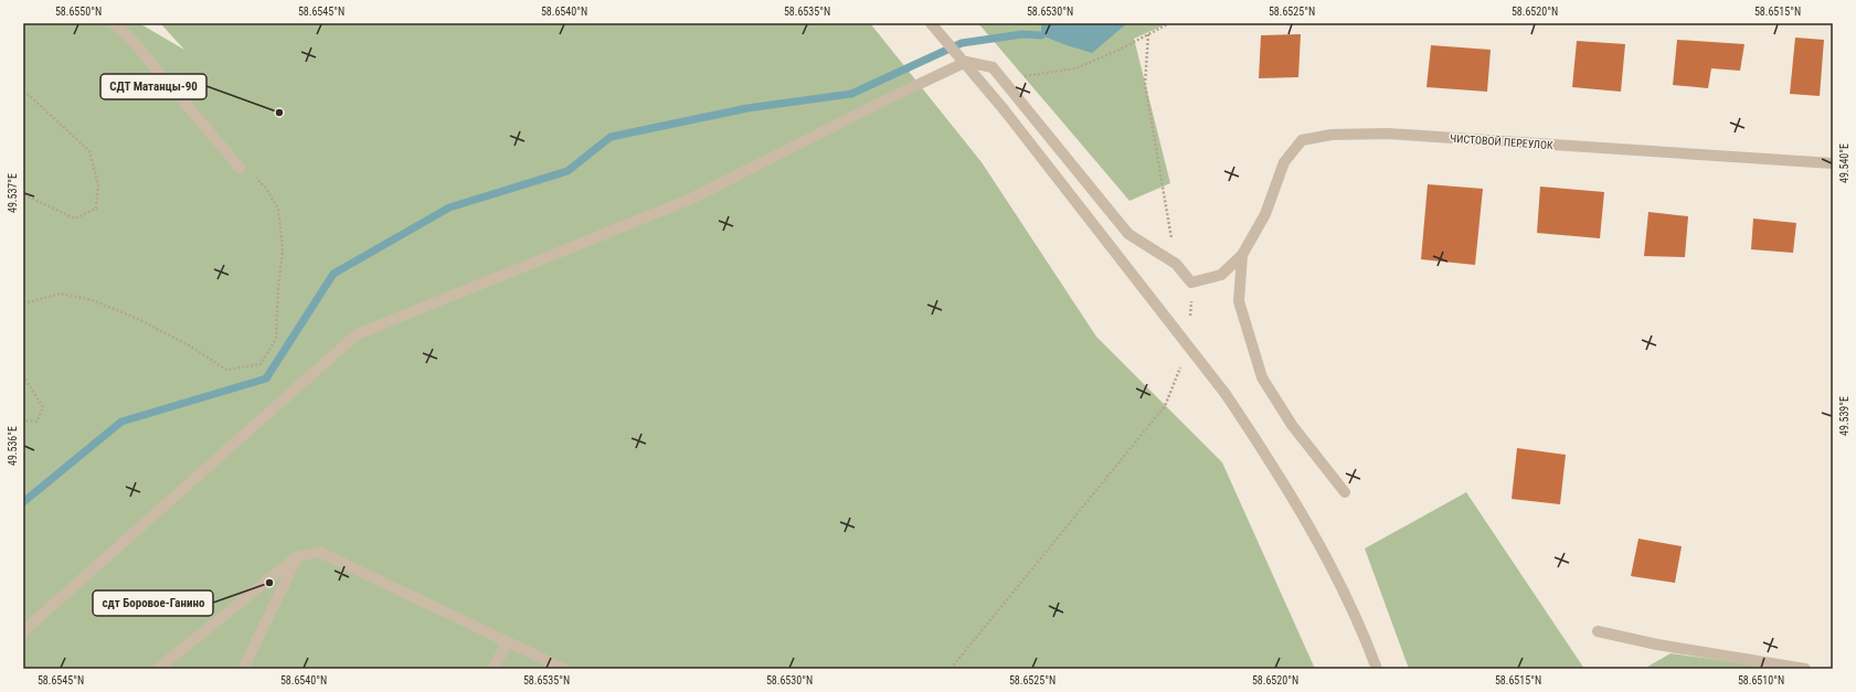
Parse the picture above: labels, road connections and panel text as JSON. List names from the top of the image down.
{
  "streets": {
    "street": ["ЧИСТОВОЙ ПЕРЕУЛОК"]
  },
  "places": ["СДТ Матанцы-90", "сдт Боровое-Ганино"],
  "coordinates": [
    "58.6550°N",
    "58.6545°N",
    "58.6540°N",
    "58.6535°N",
    "58.6530°N",
    "58.6525°N",
    "58.6520°N",
    "58.6515°N",
    "49.540°E",
    "49.537°E",
    "49.539°E",
    "49.536°E",
    "58.6510°N"
  ]
}
